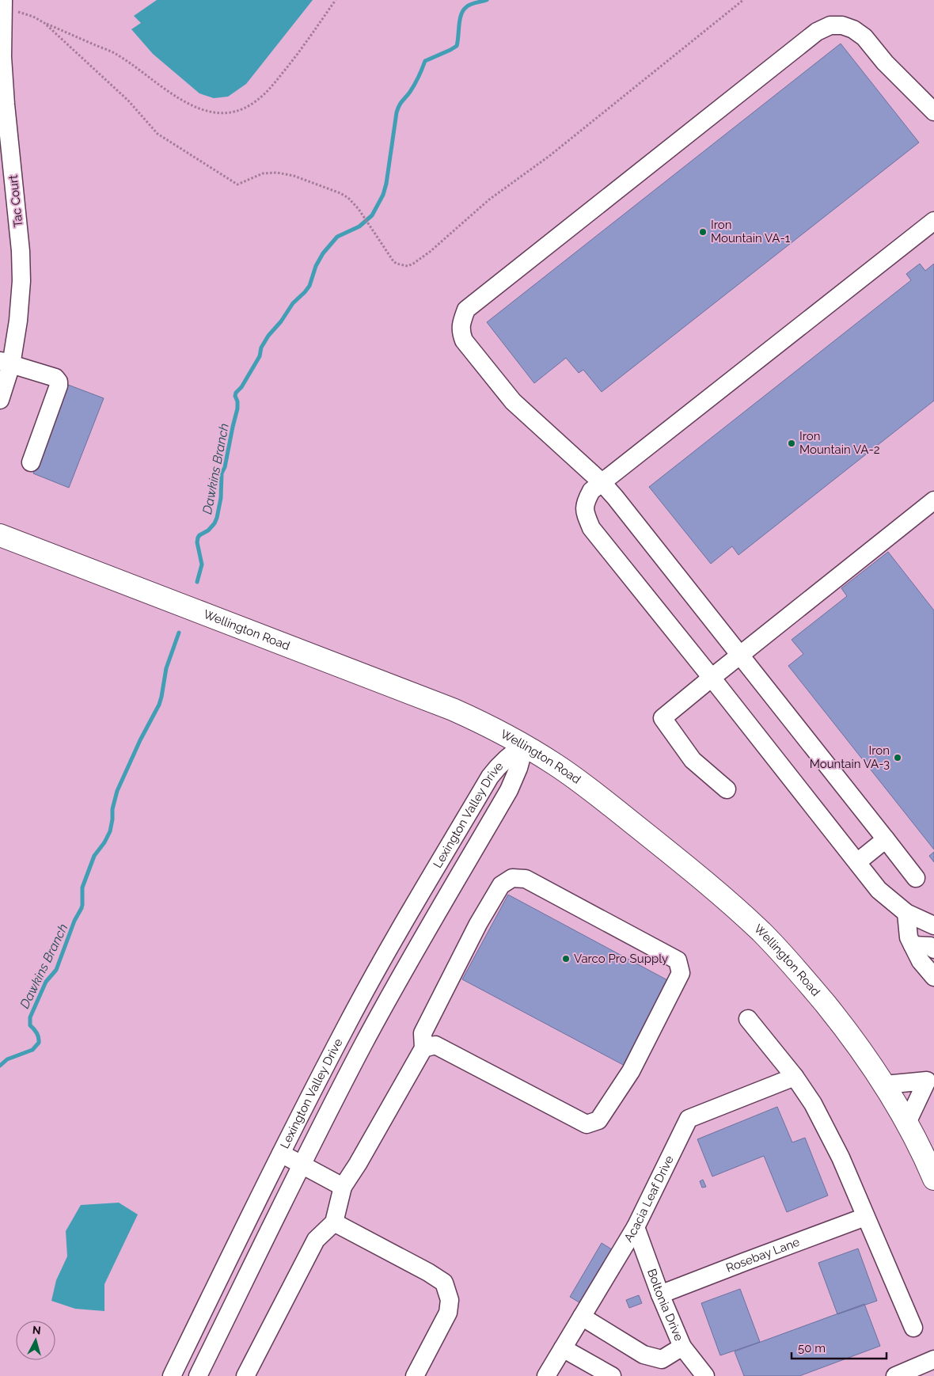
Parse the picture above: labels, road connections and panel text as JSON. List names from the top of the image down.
{
  "streets": {
    "main road": ["Wellington Road"],
    "street": [
      "Tac Court",
      "Lexington Valley Drive",
      "Acacia Leaf Drive",
      "Rosebay Lane",
      "Boltonia Drive"
    ]
  },
  "crossings": [
    ["Wellington Road", "Lexington Valley Drive"],
    ["Acacia Leaf Drive", "Boltonia Drive"],
    ["Rosebay Lane", "Boltonia Drive"]
  ],
  "water": ["Dawkins Branch"],
  "places": [
    "Iron Mountain VA-1",
    "Iron Mountain VA-2",
    "Iron Mountain VA-3",
    "Varco Pro Supply"
  ],
  "scale_bar": "50 m",
  "north": "top"
}
